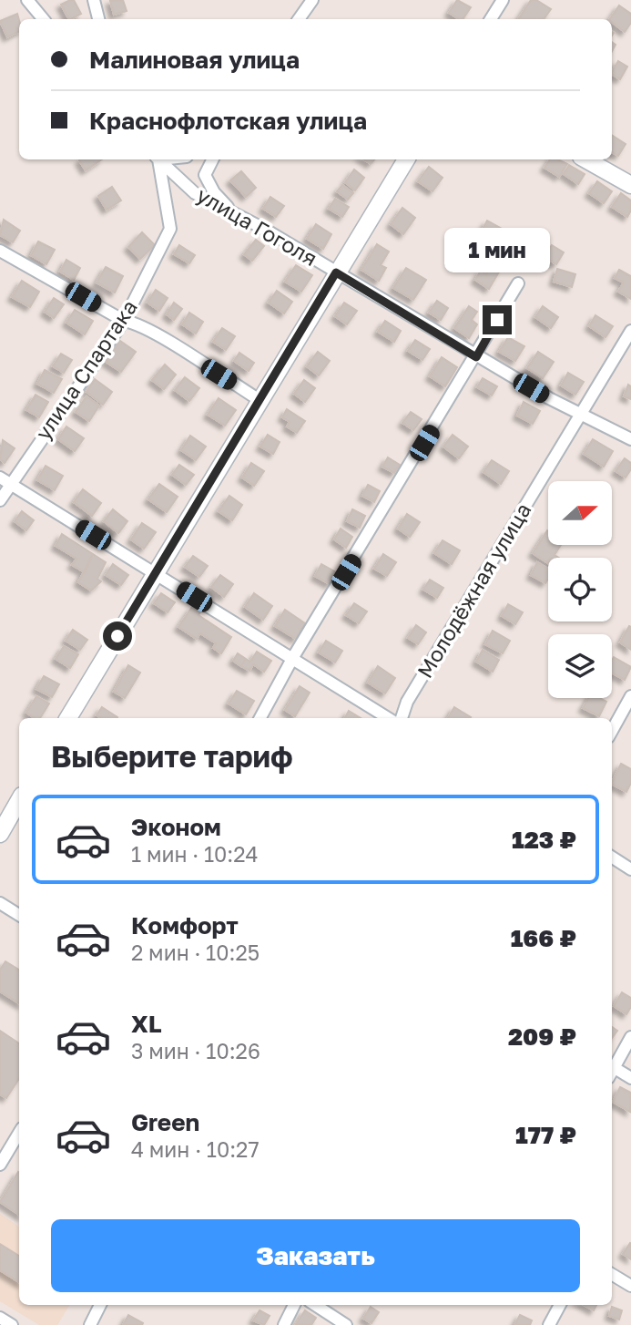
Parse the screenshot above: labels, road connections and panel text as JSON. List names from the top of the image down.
{
  "streets": {
    "street": ["улица Гоголя", "улица Спартака", "Молодёжная улица"]
  },
  "crossings": [
    ["улица Гоголя", "Молодёжная улица"]
  ],
  "north": "right",
  "page": {
    "banner": ["Малиновая улица", "Краснофлотская улица"],
    "bubble": "1 мин",
    "heading": "Выберите тариф",
    "list": [
      {
        "name": "Эконом",
        "note": "1 мин · 10:24",
        "value": "123 ₽"
      },
      {
        "name": "Комфорт",
        "note": "2 мин · 10:25",
        "value": "166 ₽"
      },
      {
        "name": "XL",
        "note": "3 мин · 10:26",
        "value": "209 ₽"
      },
      {
        "name": "Green",
        "note": "4 мин · 10:27",
        "value": "177 ₽"
      }
    ],
    "buttons": "Заказать"
  }
}
